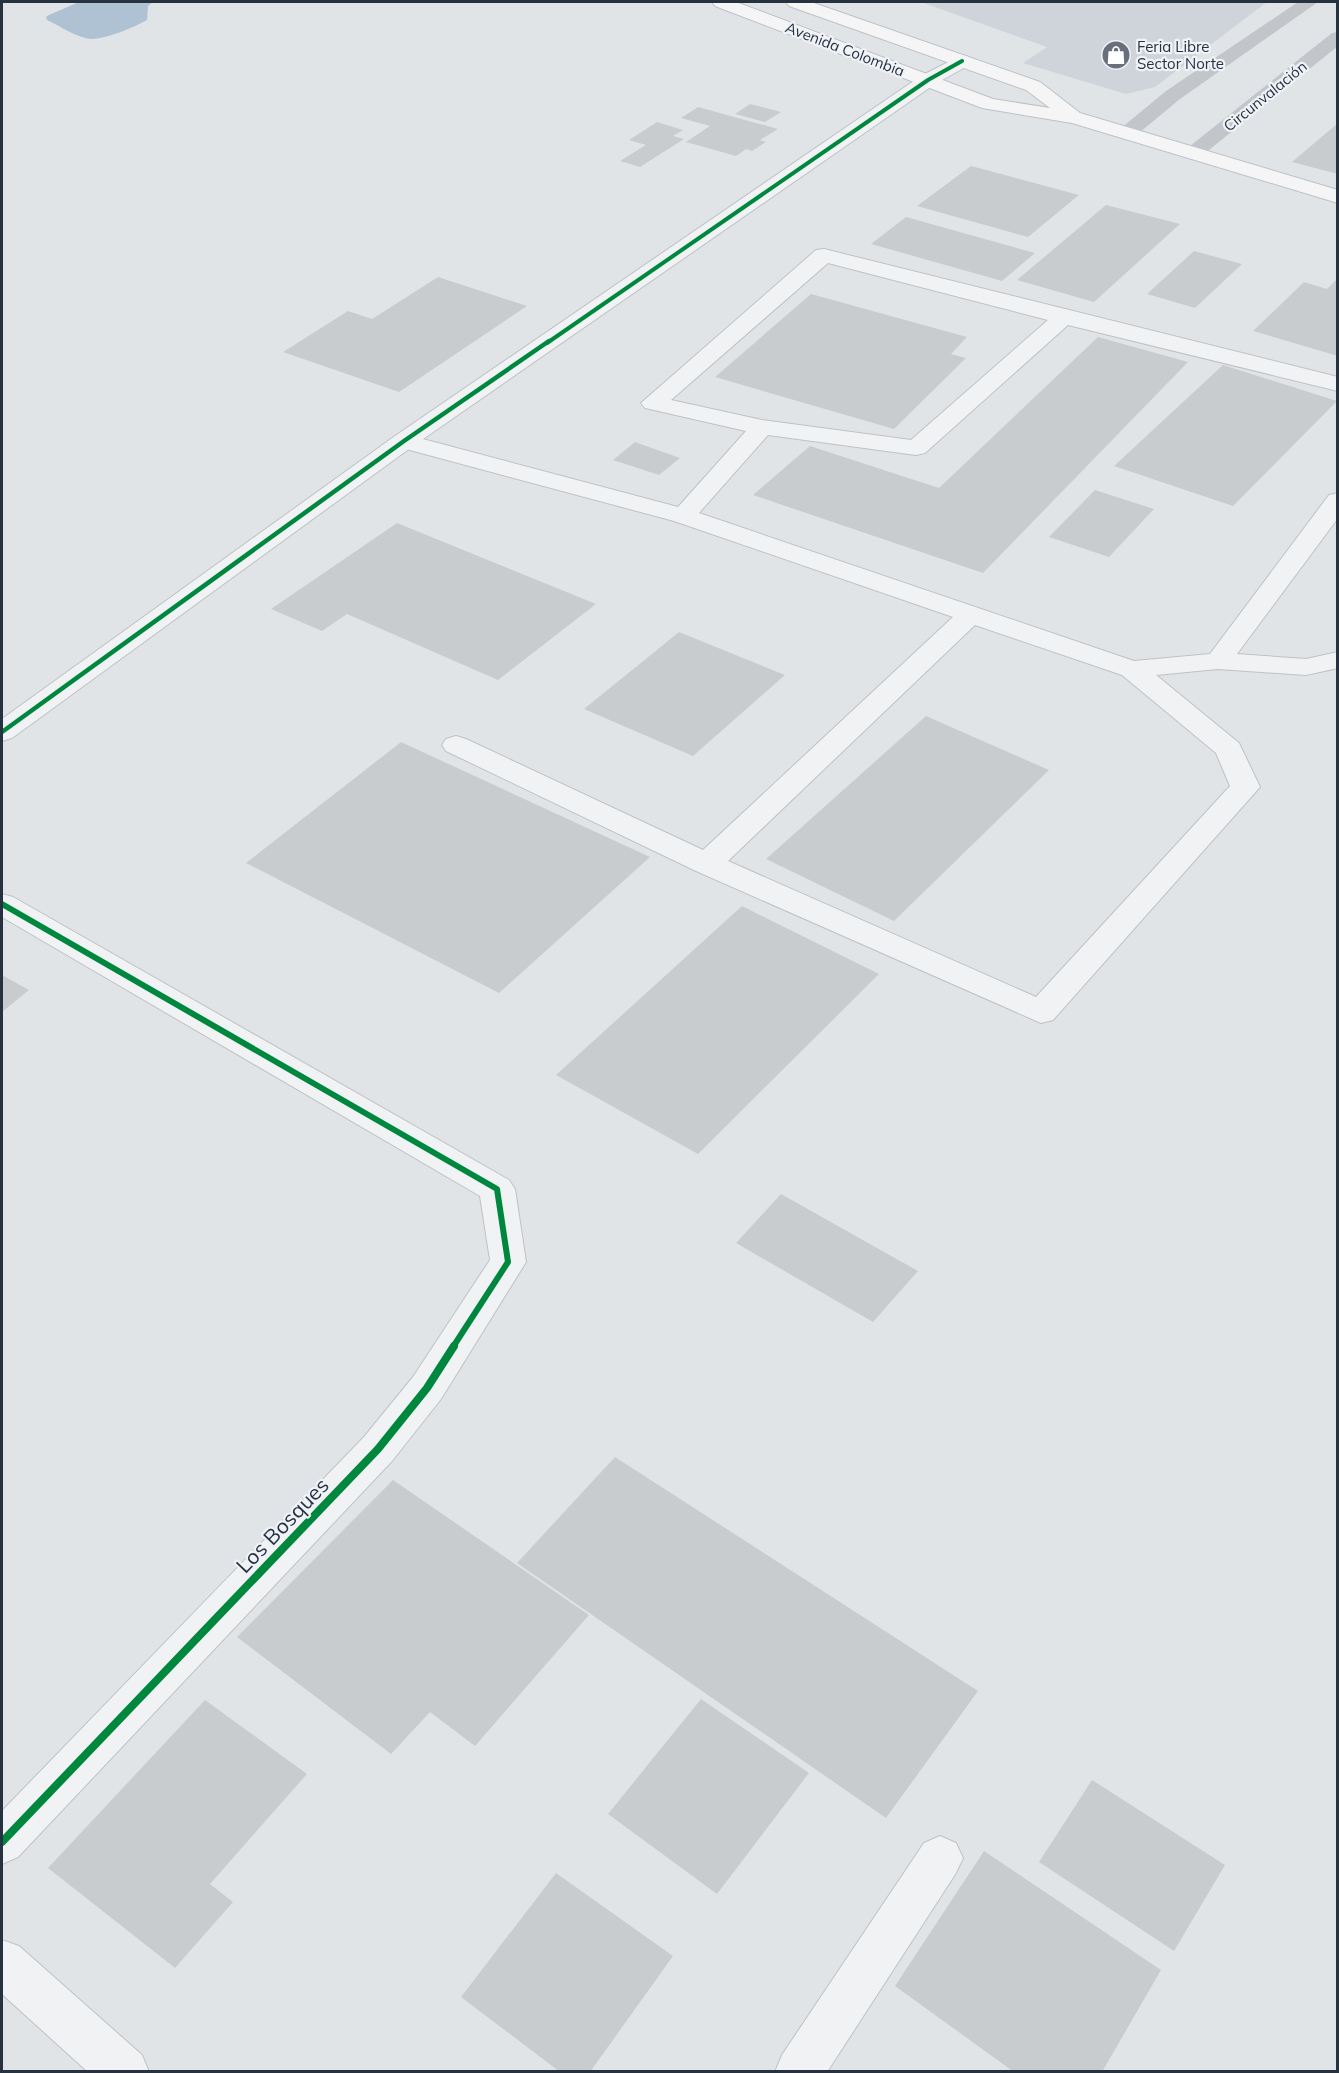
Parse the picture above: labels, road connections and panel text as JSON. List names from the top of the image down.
{
  "streets": {
    "main road": ["Avenida Colombia", "Circunvalación"],
    "street": ["Los Bosques"]
  },
  "crossings": [
    ["Avenida Colombia", "Circunvalación"]
  ],
  "places": {
    "shop": ["Feria Libre Sector Norte"]
  }
}
